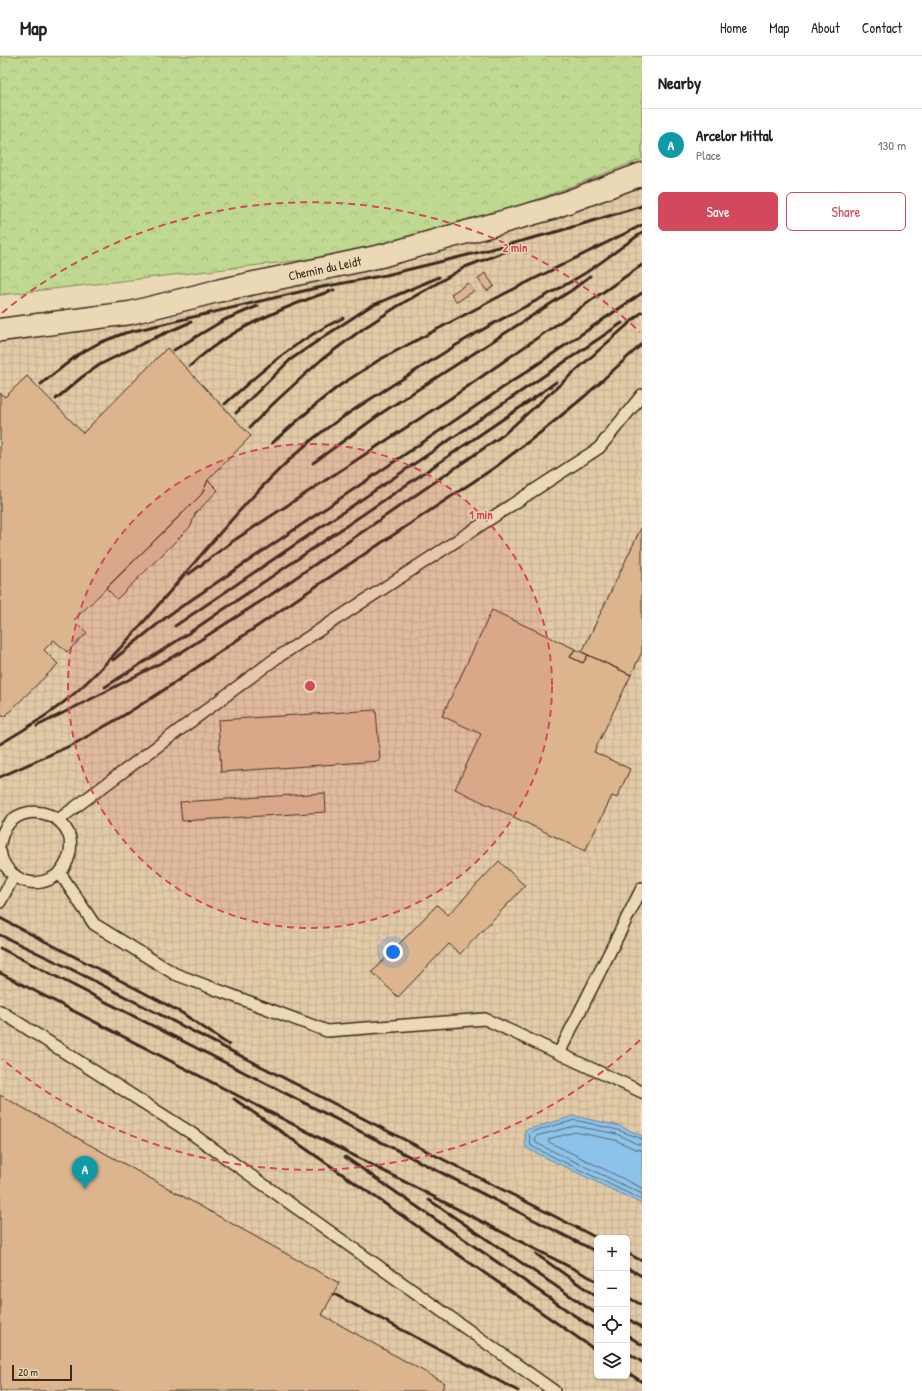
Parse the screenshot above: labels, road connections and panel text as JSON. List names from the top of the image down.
{
  "streets": {
    "street": ["Chemin du Leidt"]
  },
  "scale_bar": "20 m",
  "page": {
    "header": "Map",
    "nav": [
      "Home",
      "Map",
      "About",
      "Contact"
    ],
    "heading": "Nearby",
    "list": [
      {
        "mark": "A",
        "name": "Arcelor Mittal",
        "note": "Place",
        "value": "130 m"
      }
    ],
    "buttons": ["Save", "Share"],
    "pins": "A",
    "map_buttons": ["+", "−"],
    "scale": "20 m"
  },
  "rings": ["2 min", "1 min"]
}
